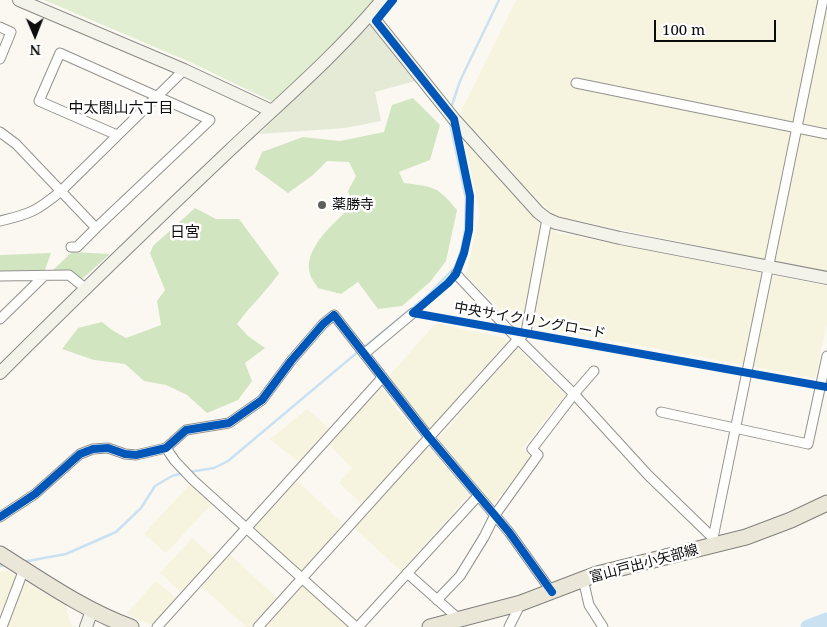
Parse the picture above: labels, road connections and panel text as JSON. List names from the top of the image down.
{
  "streets": {
    "main road": ["富山戸出小矢部線"],
    "cycle path": ["中央サイクリングロード"]
  },
  "districts": ["中太閤山六丁目", "日宮"],
  "places": ["薬勝寺"],
  "scale_bar": "100 m",
  "north": "bottom"
}
